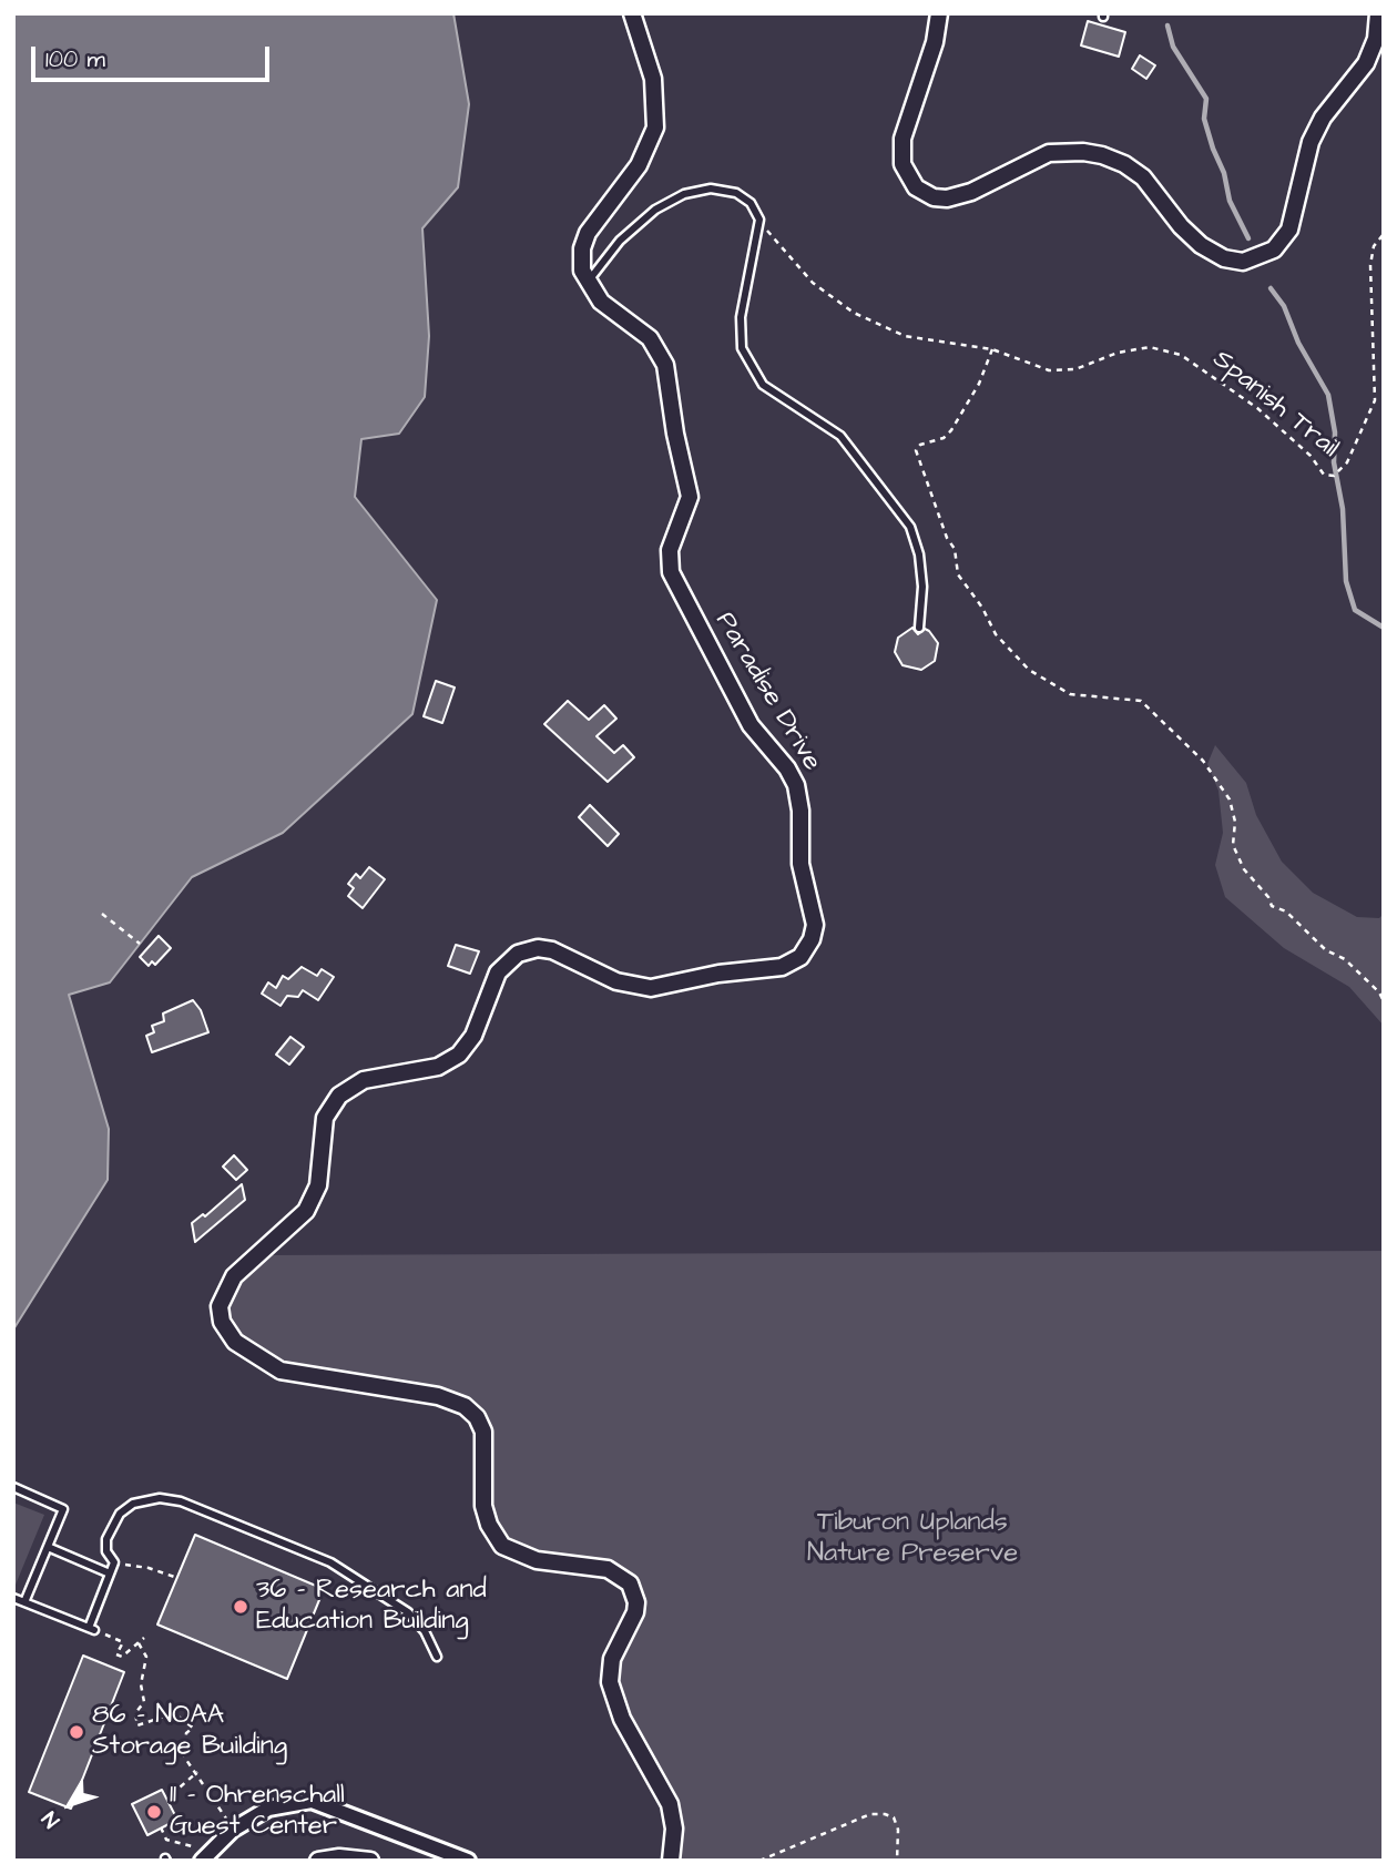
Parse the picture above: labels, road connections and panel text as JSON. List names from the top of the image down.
{
  "streets": {
    "street": ["Paradise Drive"],
    "path": ["Spanish Trail"]
  },
  "parks": ["Tiburon Uplands Nature Preserve"],
  "places": ["36 - Research and Education Building", "86 - NOAA Storage Building", "11 - Ohrenschall Guest Center"],
  "scale_bar": "100 m",
  "north": "bottom left"
}
